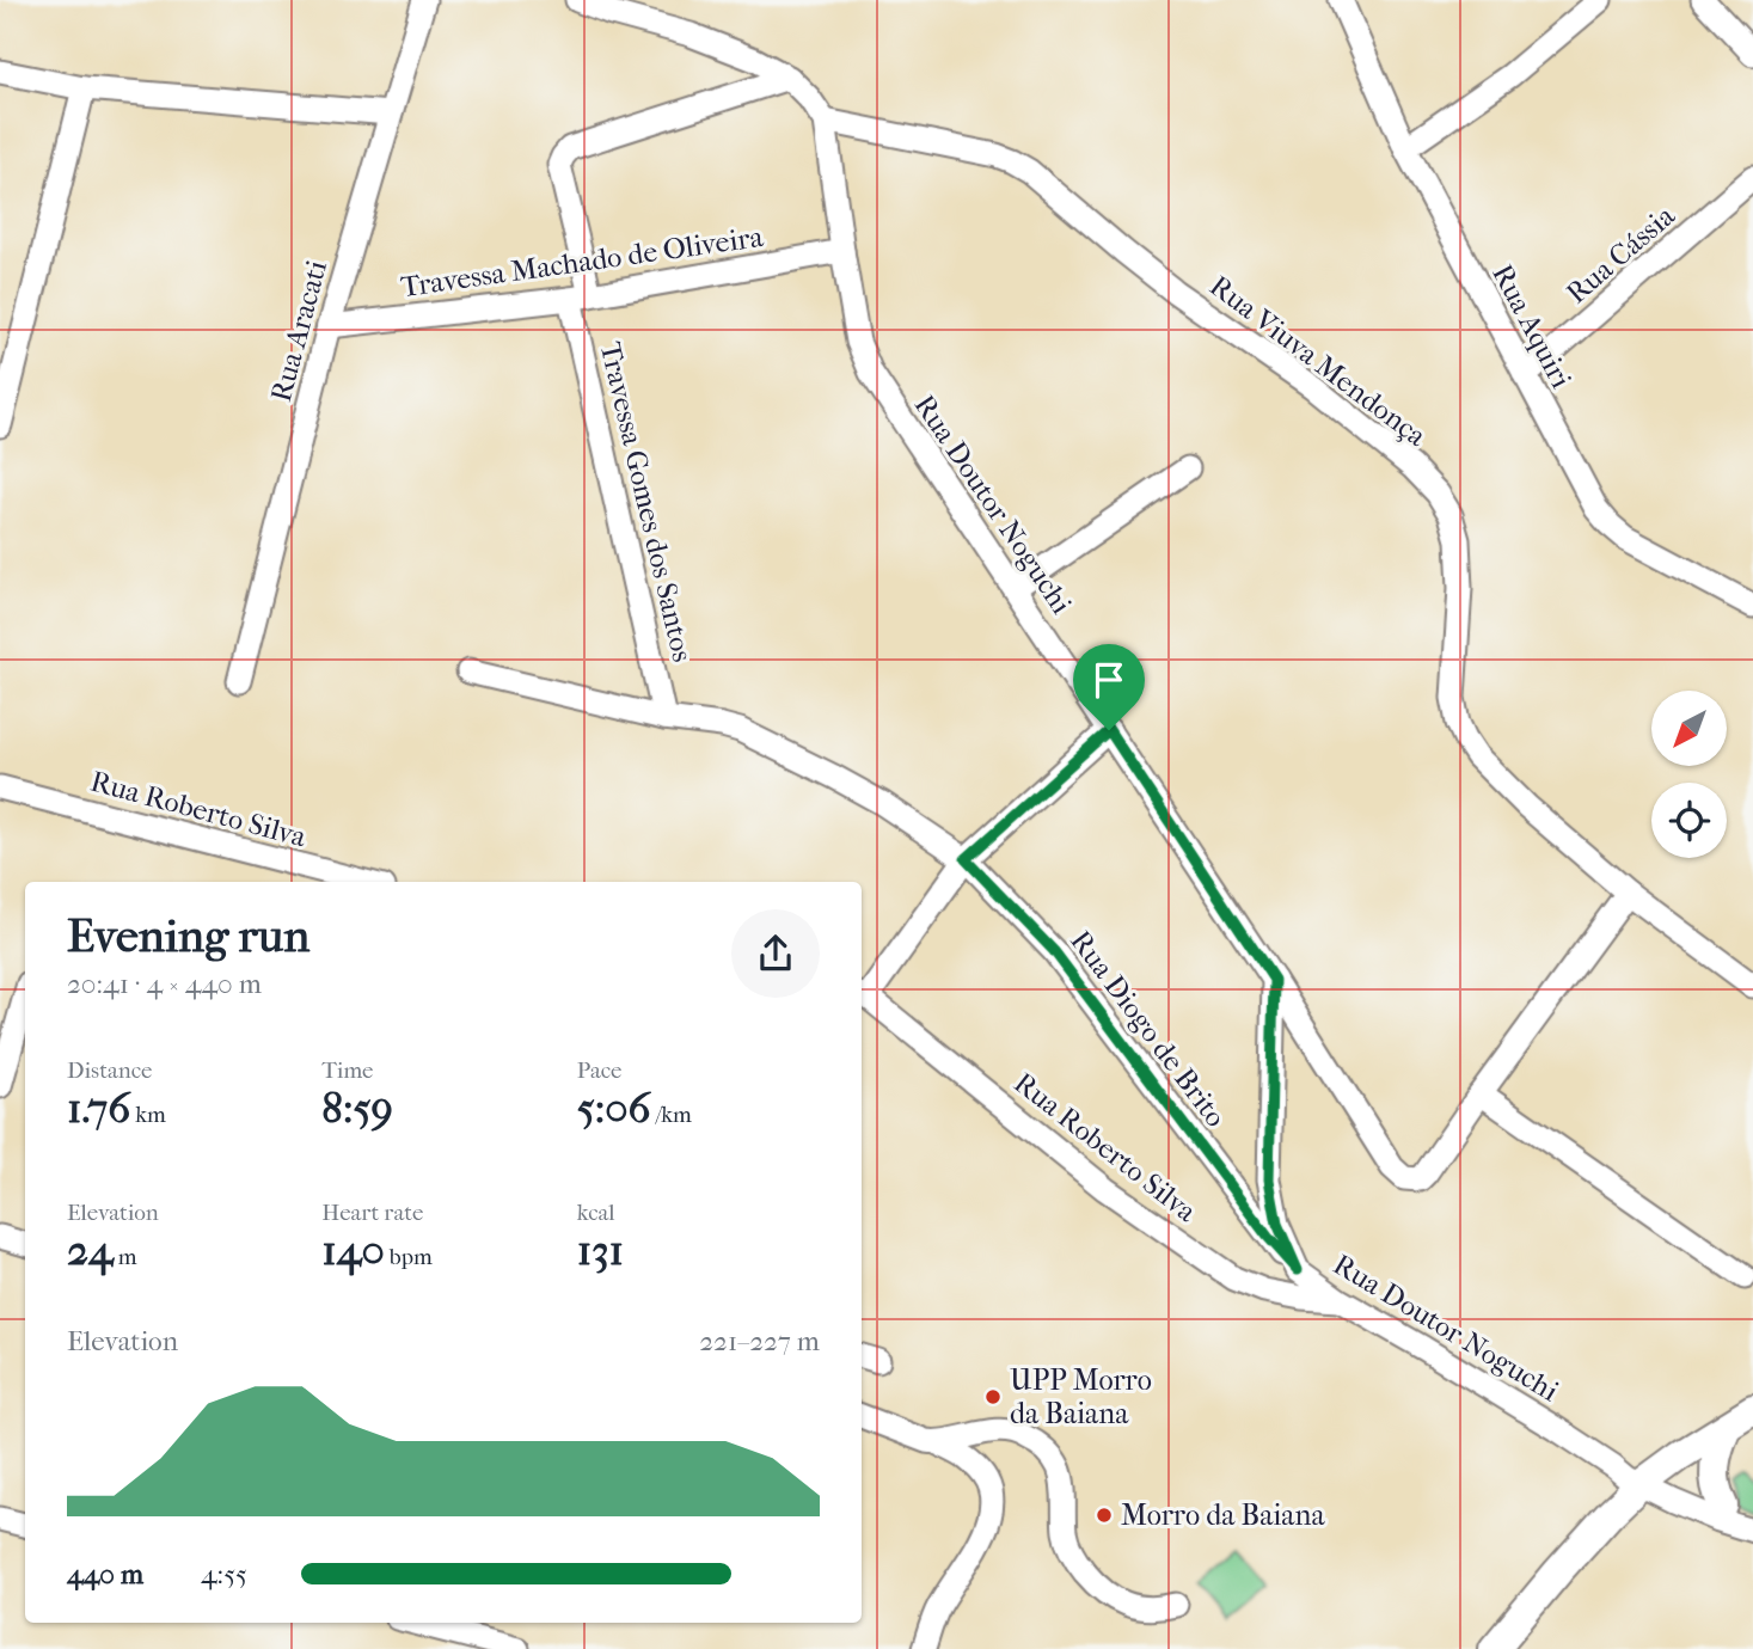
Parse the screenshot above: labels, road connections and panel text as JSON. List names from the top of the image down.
{
  "streets": {
    "street": [
      "Rua Cássia",
      "Travessa Machado de Oliveira",
      "Rua Aquiri",
      "Rua Aracati",
      "Rua Viuva Mendonça",
      "Travessa Gomes dos Santos",
      "Rua Doutor Noguchi",
      "Rua Roberto Silva",
      "Rua Diogo de Brito"
    ]
  },
  "crossings": [
    ["Rua Cássia", "Rua Aquiri"],
    ["Travessa Machado de Oliveira", "Rua Aracati"],
    ["Travessa Machado de Oliveira", "Travessa Gomes dos Santos"],
    ["Travessa Machado de Oliveira", "Rua Doutor Noguchi"],
    ["Rua Viuva Mendonça", "Rua Doutor Noguchi"],
    ["Travessa Gomes dos Santos", "Rua Diogo de Brito"],
    ["Rua Doutor Noguchi", "Rua Roberto Silva"],
    ["Rua Doutor Noguchi", "Rua Diogo de Brito"]
  ],
  "places": ["UPP Morro da Baiana", "Morro da Baiana"],
  "north": "bottom left",
  "page": {
    "heading": ["Evening run", "20:41 · 4 × 440 m"],
    "stats": [
      ["Distance", "1.76 km"],
      ["Time", "8:59"],
      ["Pace", "5:06 /km"],
      ["Elevation", "24 m"],
      ["Heart rate", "140 bpm"],
      ["kcal", "131"]
    ],
    "chart": ["Elevation", "221–227 m"],
    "list": [
      {
        "name": "440 m",
        "note": "4:55"
      }
    ]
  }
}
